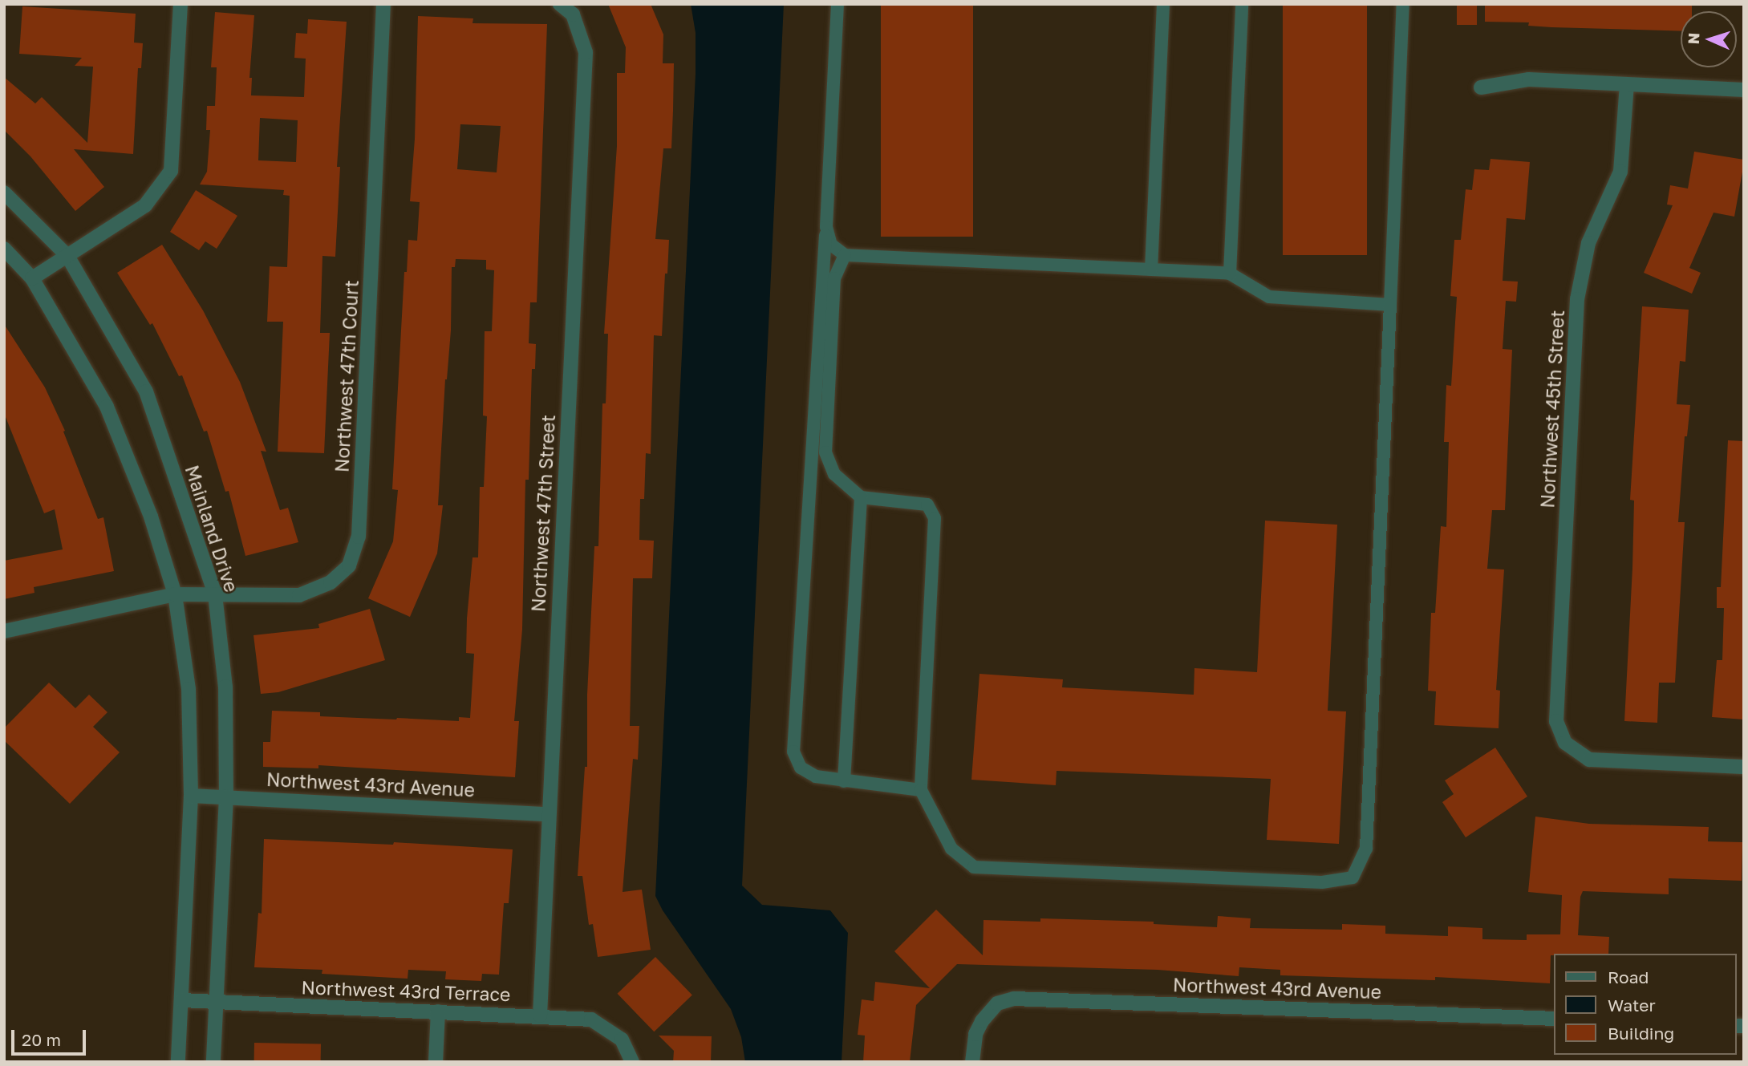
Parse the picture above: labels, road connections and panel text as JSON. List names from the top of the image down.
{
  "streets": {
    "street": [
      "Northwest 47th Court",
      "Northwest 45th Street",
      "Northwest 47th Street",
      "Mainland Drive",
      "Northwest 43rd Avenue",
      "Northwest 43rd Terrace"
    ]
  },
  "crossings": [
    ["Northwest 47th Court", "Mainland Drive"],
    ["Northwest 47th Street", "Northwest 43rd Avenue"],
    ["Northwest 47th Street", "Northwest 43rd Terrace"],
    ["Mainland Drive", "Northwest 43rd Avenue"],
    ["Mainland Drive", "Northwest 43rd Terrace"]
  ],
  "legend": ["Road", "Water", "Building"],
  "scale_bar": "20 m",
  "north": "left"
}
